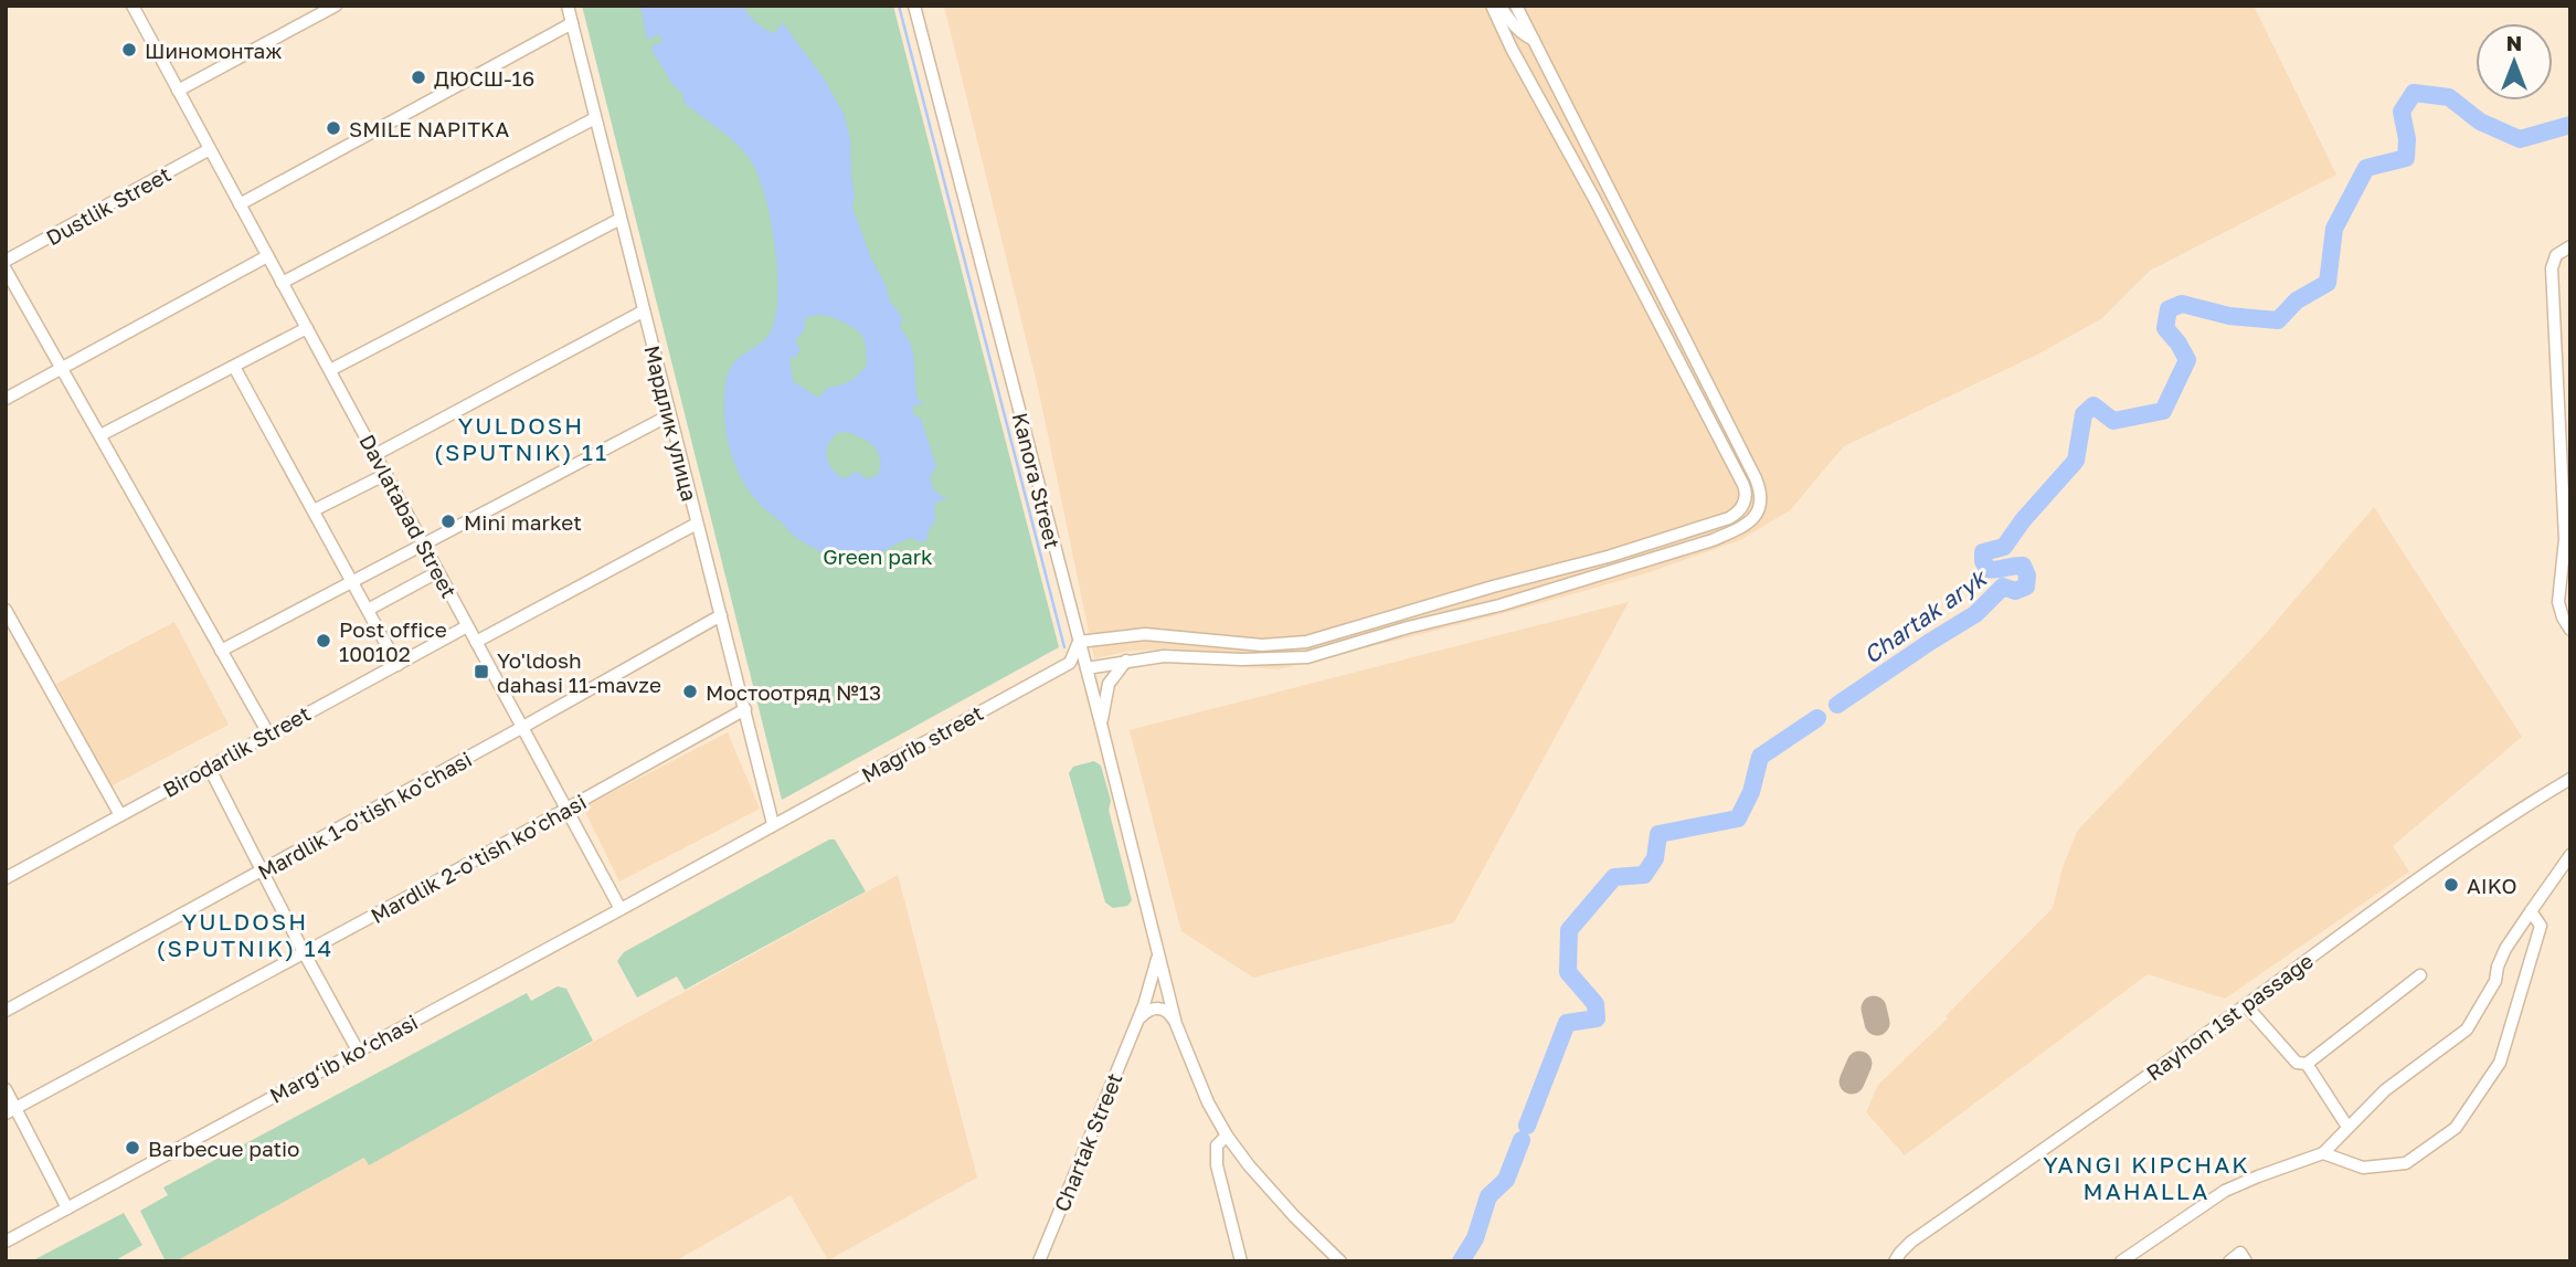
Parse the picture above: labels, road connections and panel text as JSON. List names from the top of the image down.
{
  "streets": {
    "street": [
      "Dustlik Street",
      "Мардлик улица",
      "Kanora Street",
      "Davlatabad Street",
      "Magrib street",
      "Birodarlik Street",
      "Mardlik 1-o'tish ko'chasi",
      "Mardlik 2-o'tish ko'chasi",
      "Rayhon 1st passage",
      "Marg‘ib ko‘chasi",
      "Chartak Street"
    ]
  },
  "crossings": [
    ["Dustlik Street", "Davlatabad Street"],
    ["Мардлик улица", "Magrib street"],
    ["Мардлик улица", "Mardlik 1-o'tish ko'chasi"],
    ["Мардлик улица", "Mardlik 2-o'tish ko'chasi"],
    ["Kanora Street", "Chartak Street"],
    ["Davlatabad Street", "Magrib street"],
    ["Davlatabad Street", "Birodarlik Street"],
    ["Davlatabad Street", "Mardlik 1-o'tish ko'chasi"],
    ["Davlatabad Street", "Mardlik 2-o'tish ko'chasi"],
    ["Davlatabad Street", "Marg‘ib ko‘chasi"],
    ["Magrib street", "Marg‘ib ko‘chasi"]
  ],
  "districts": ["YULDOSH (SPUTNIK) 11", "YULDOSH (SPUTNIK) 14", "YANGI KIPCHAK MAHALLA"],
  "water": ["Chartak aryk"],
  "parks": ["Green park"],
  "places": {
    "other": [
      "Шиномонтаж",
      "ДЮСШ-16",
      "SMILE NAPITKA",
      "Mini market",
      "Post office 100102",
      "Мостоотряд №13",
      "AIKO",
      "Barbecue patio"
    ],
    "transit": ["Yo'ldosh dahasi 11-mavze"]
  },
  "north": "top"
}
